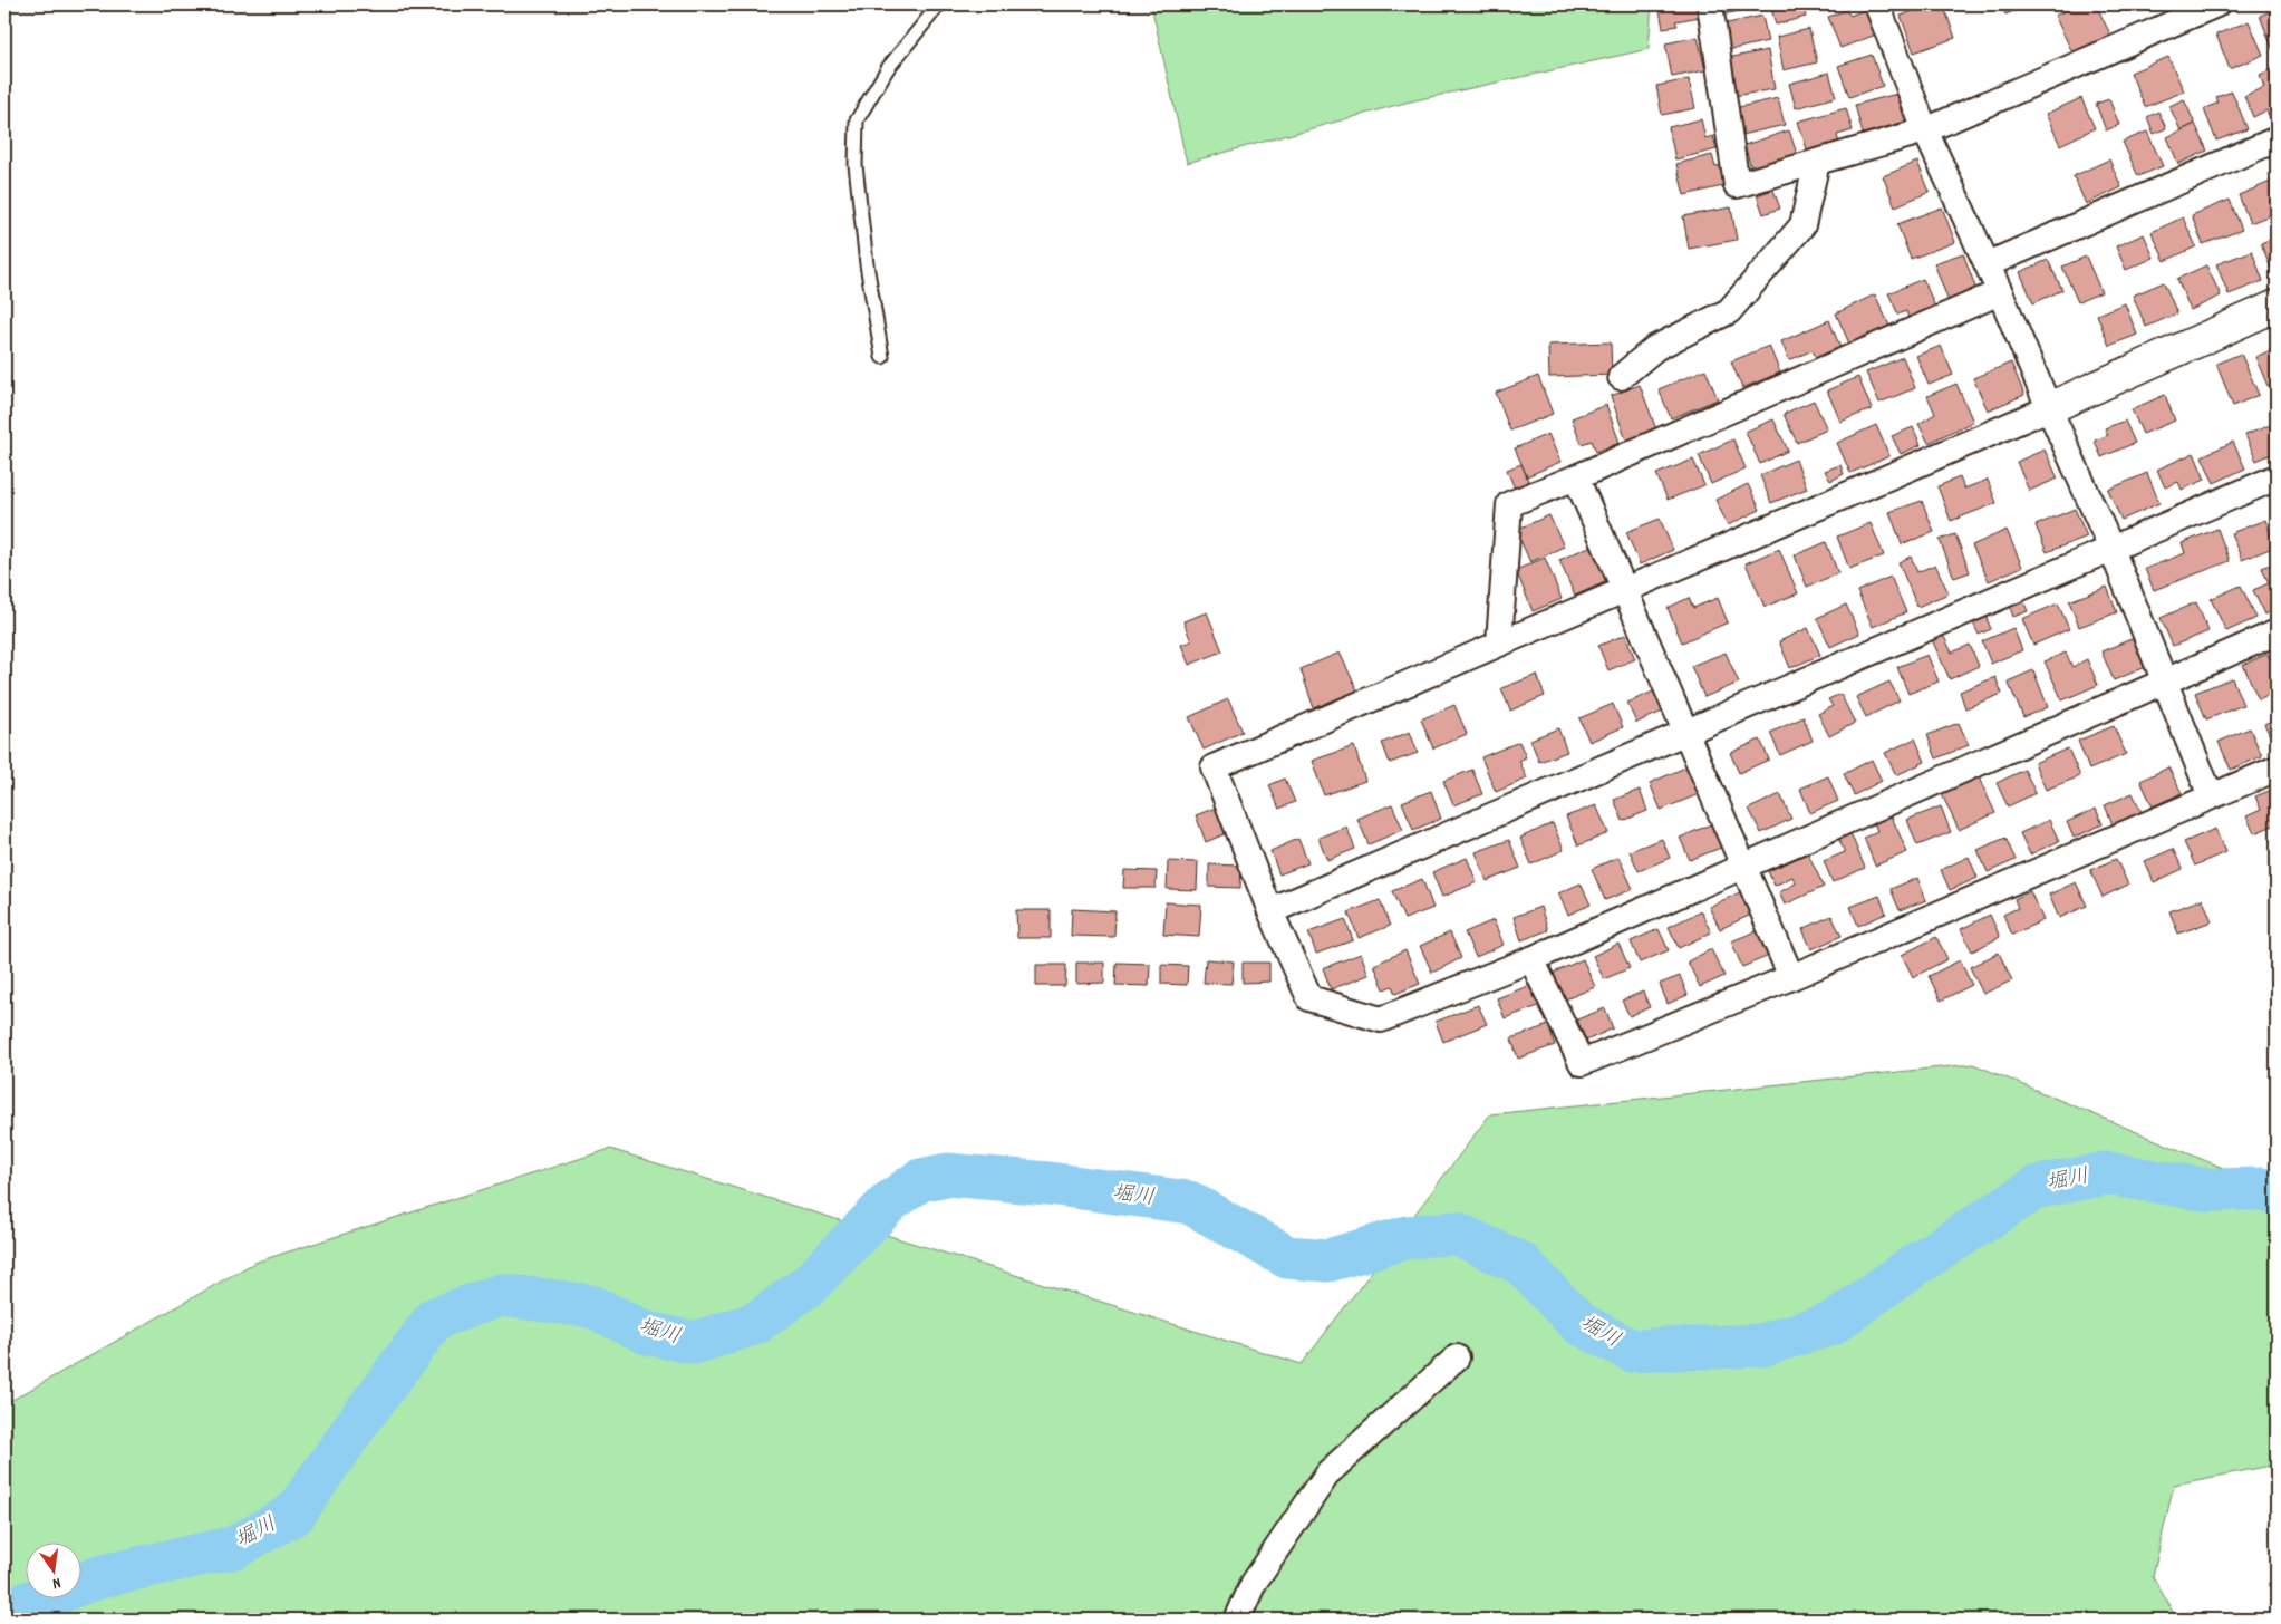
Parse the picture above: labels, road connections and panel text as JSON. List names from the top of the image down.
{
  "water": ["堀川"],
  "north": "bottom"
}
